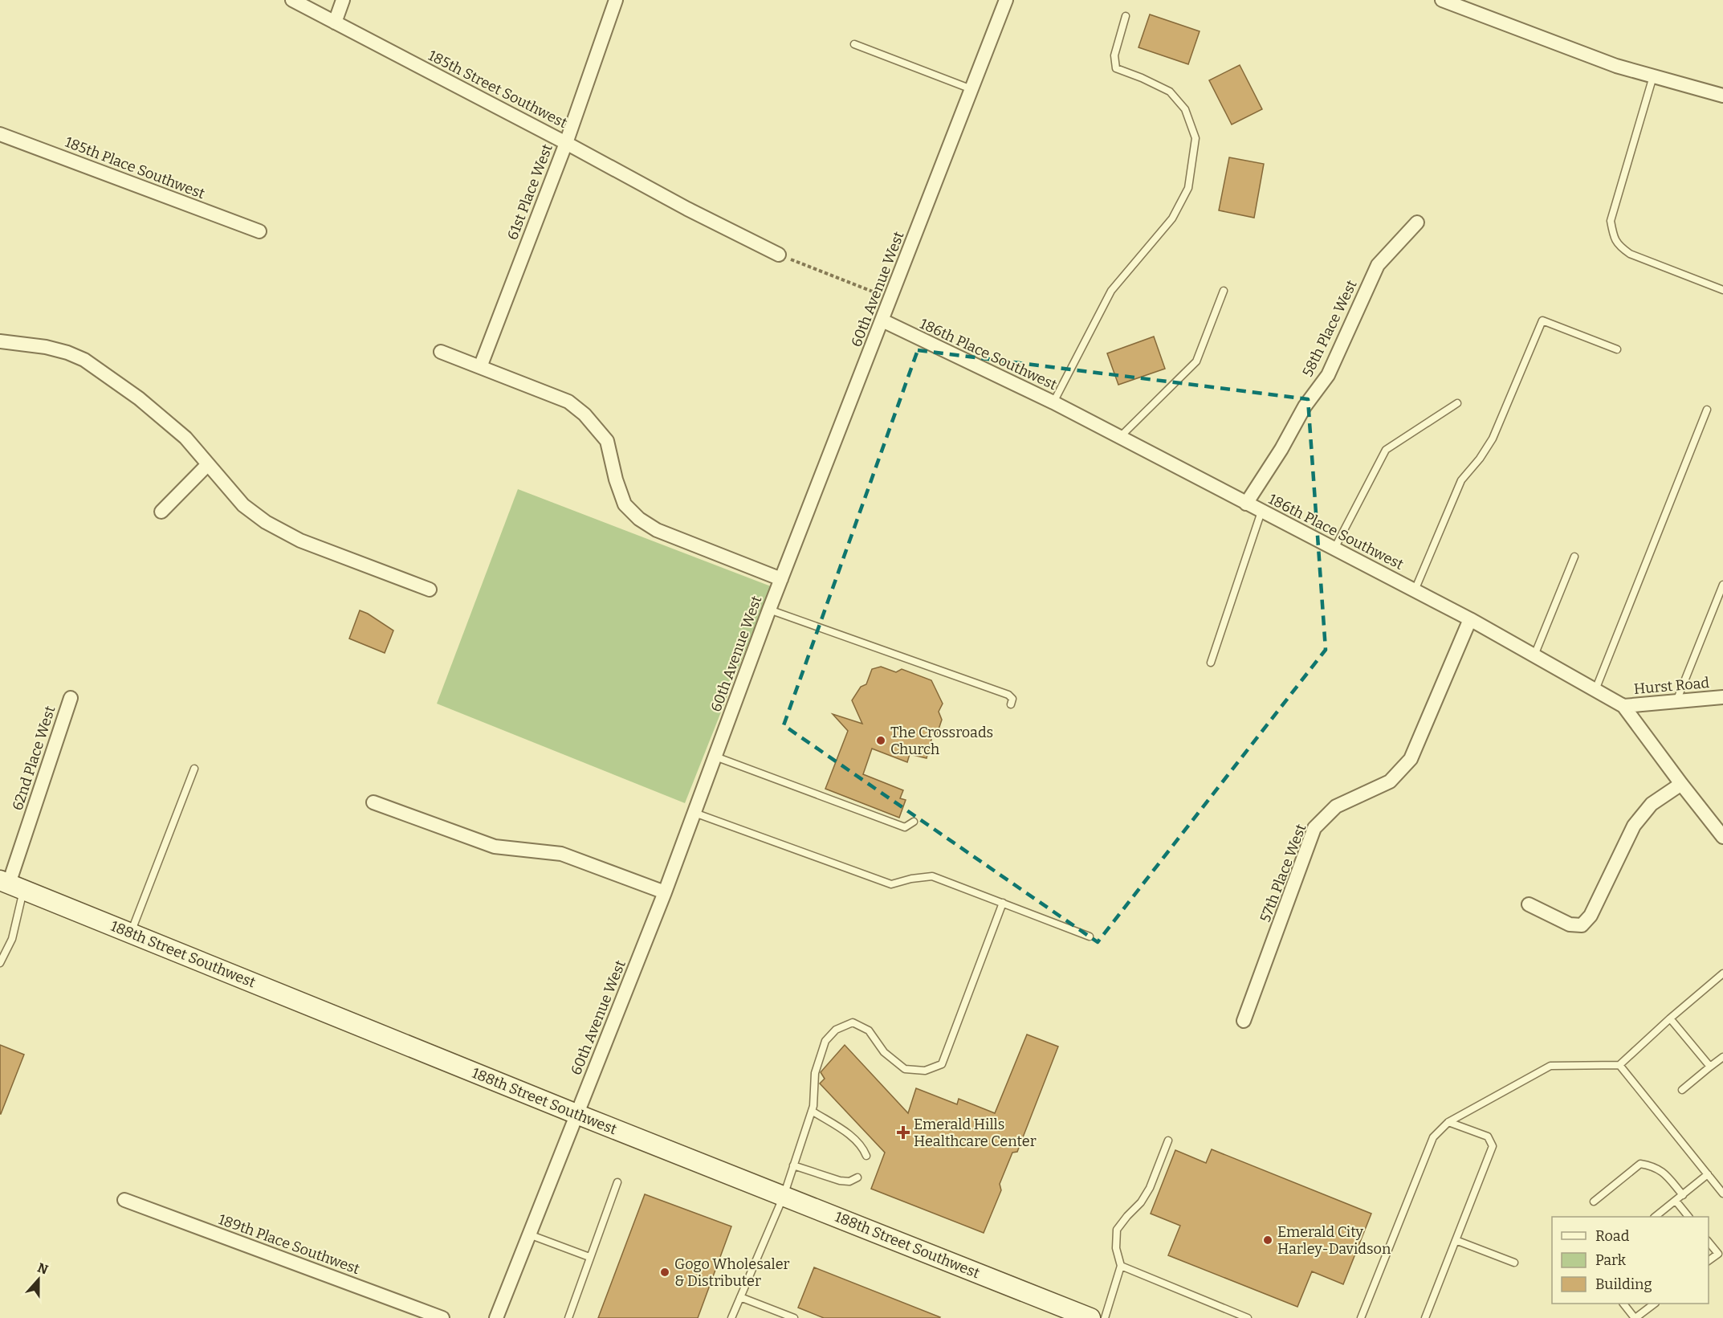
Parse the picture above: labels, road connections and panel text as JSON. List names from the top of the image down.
{
  "streets": {
    "street": [
      "185th Street Southwest",
      "185th Place Southwest",
      "61st Place West",
      "60th Avenue West",
      "58th Place West",
      "186th Place Southwest",
      "Hurst Road",
      "62nd Place West",
      "57th Place West",
      "188th Street Southwest",
      "189th Place Southwest"
    ]
  },
  "crossings": [
    ["185th Street Southwest", "61st Place West"],
    ["60th Avenue West", "186th Place Southwest"],
    ["60th Avenue West", "188th Street Southwest"],
    ["58th Place West", "186th Place Southwest"],
    ["186th Place Southwest", "Hurst Road"],
    ["186th Place Southwest", "57th Place West"],
    ["62nd Place West", "188th Street Southwest"]
  ],
  "places": {
    "other": ["The Crossroads Church", "Emerald City Harley-Davidson", "Gogo Wholesaler & Distributer"],
    "health": ["Emerald Hills Healthcare Center"]
  },
  "legend": ["Road", "Park", "Building"],
  "north": "top"
}
